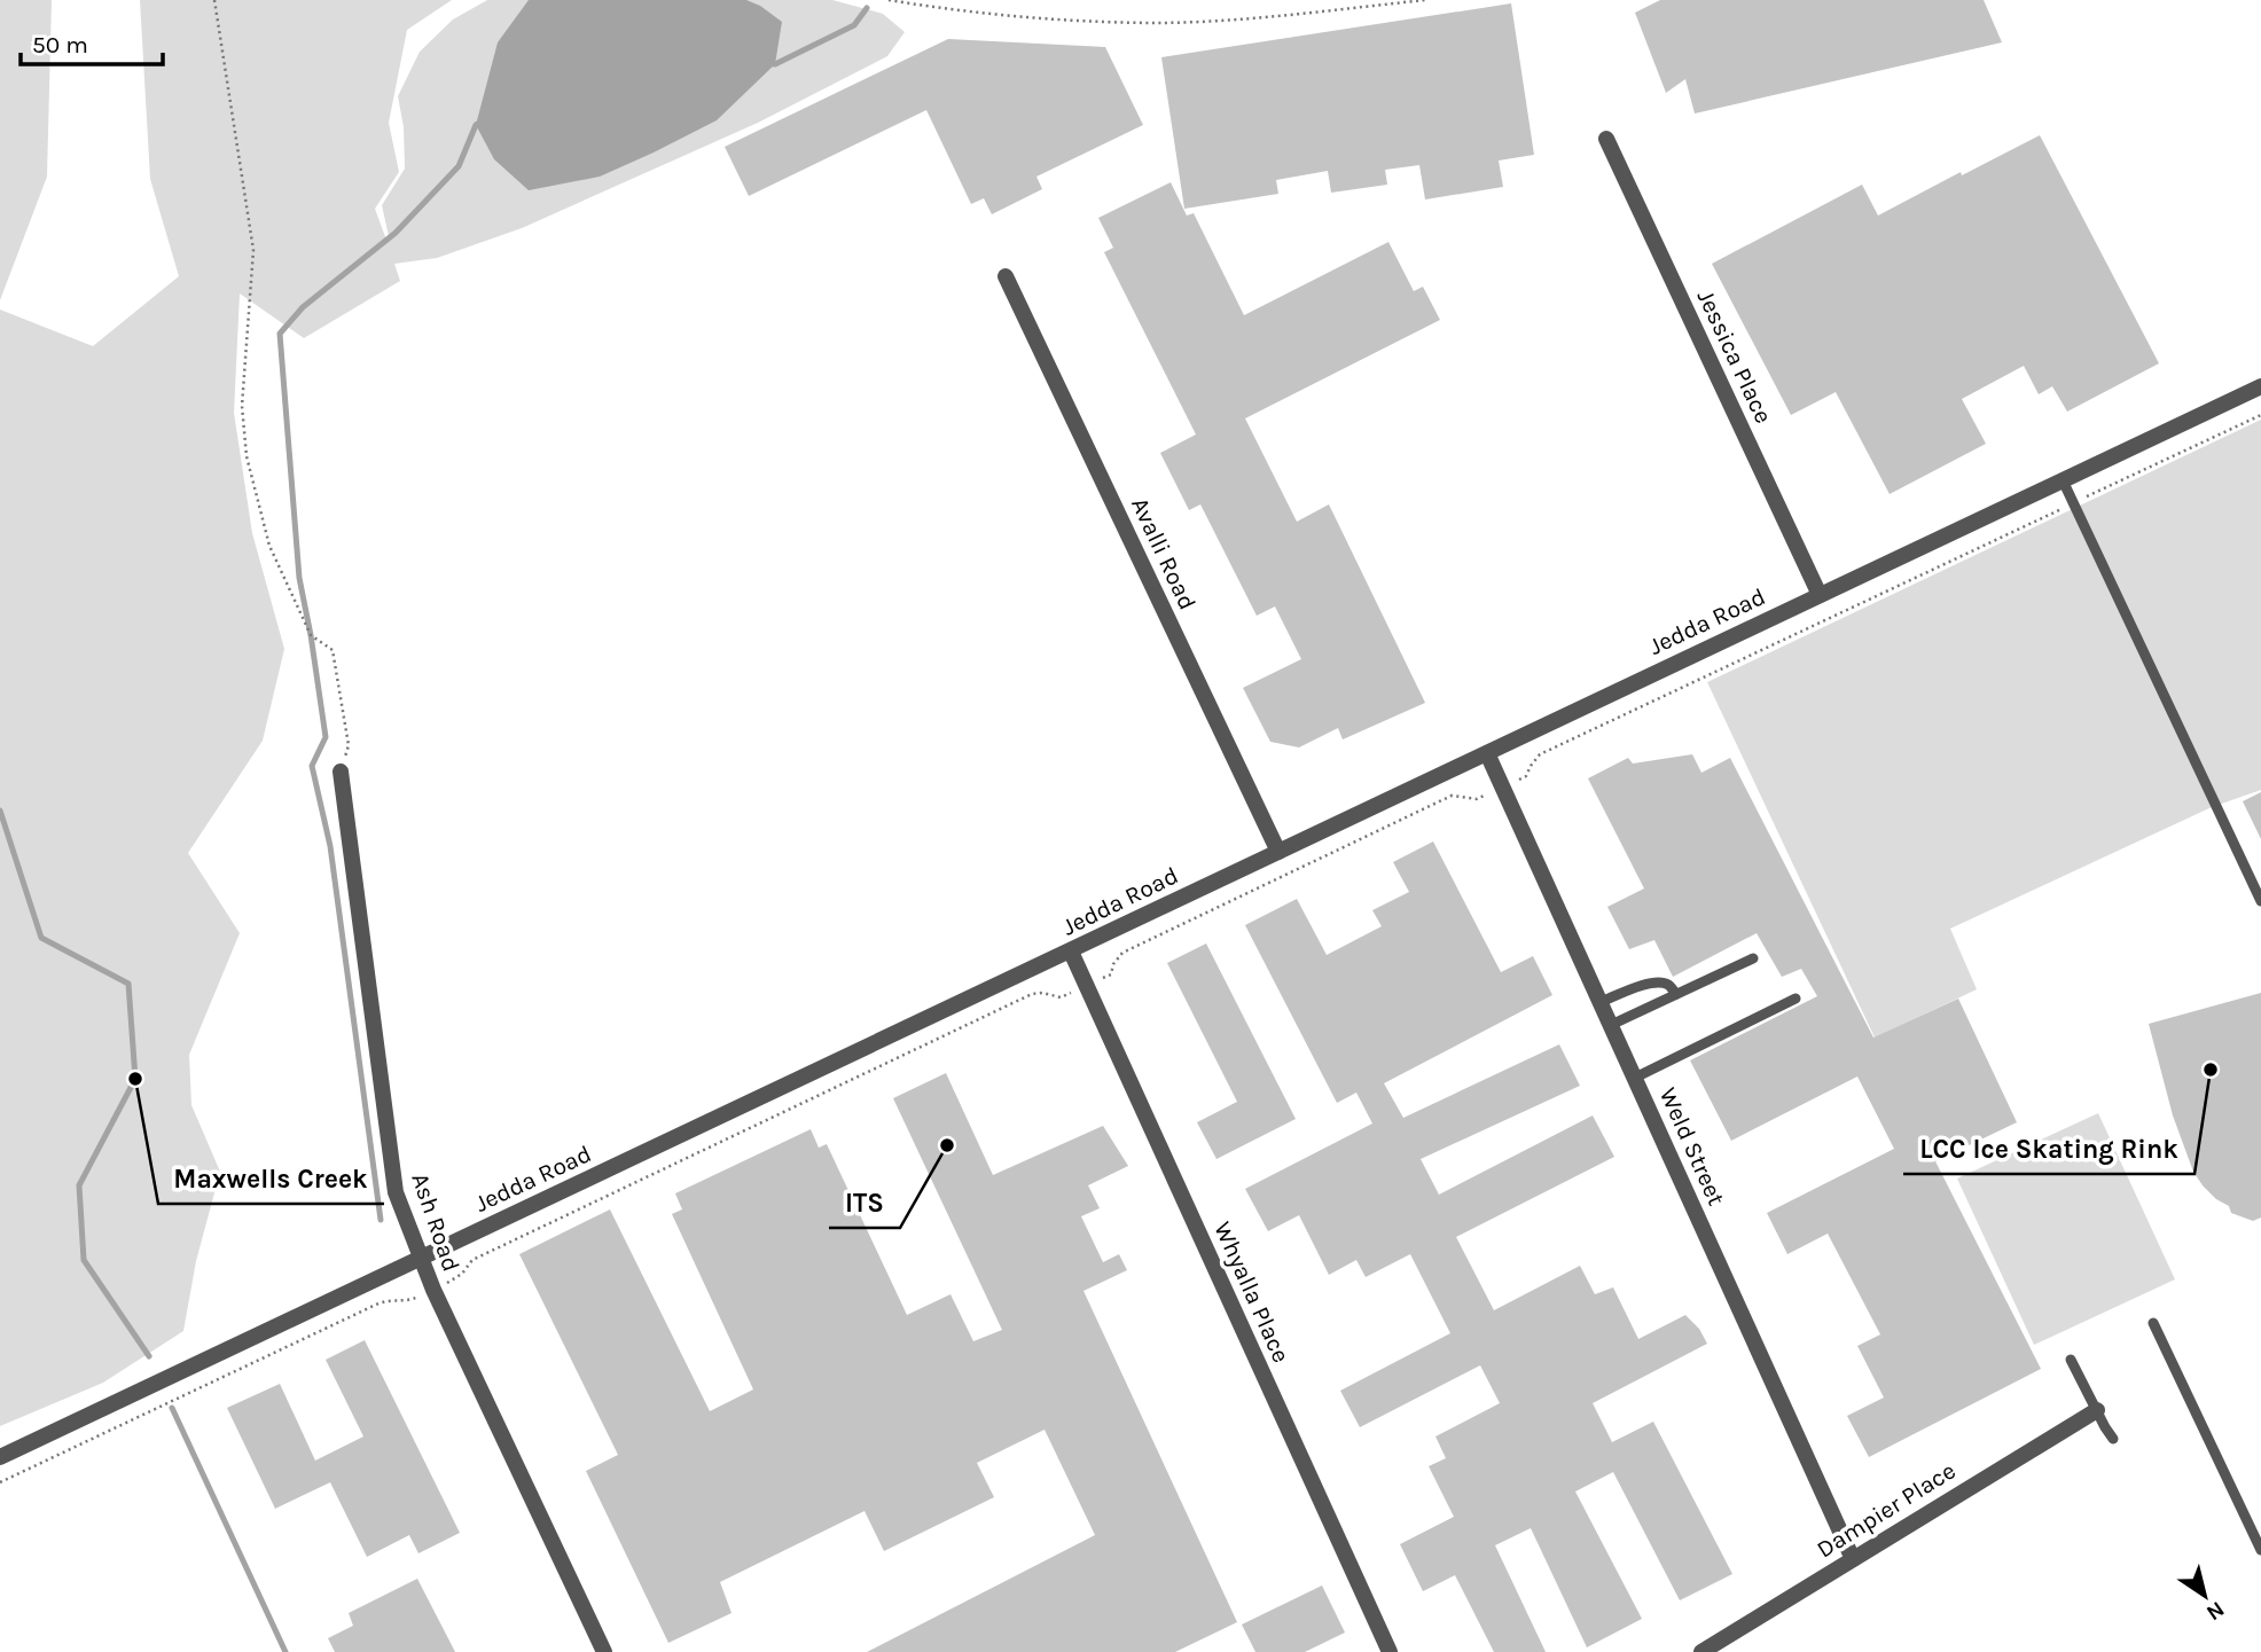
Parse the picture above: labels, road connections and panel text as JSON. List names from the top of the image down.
{
  "streets": {
    "street": [
      "Jessica Place",
      "Avalli Road",
      "Jedda Road",
      "Weld Street",
      "Ash Road",
      "Whyalla Place",
      "Dampier Place"
    ]
  },
  "crossings": [
    ["Jessica Place", "Jedda Road"],
    ["Avalli Road", "Jedda Road"],
    ["Jedda Road", "Weld Street"],
    ["Jedda Road", "Ash Road"],
    ["Jedda Road", "Whyalla Place"],
    ["Weld Street", "Dampier Place"]
  ],
  "places": ["LCC Ice Skating Rink", "Maxwells Creek", "ITS"],
  "scale_bar": "50 m",
  "north": "bottom right"
}
